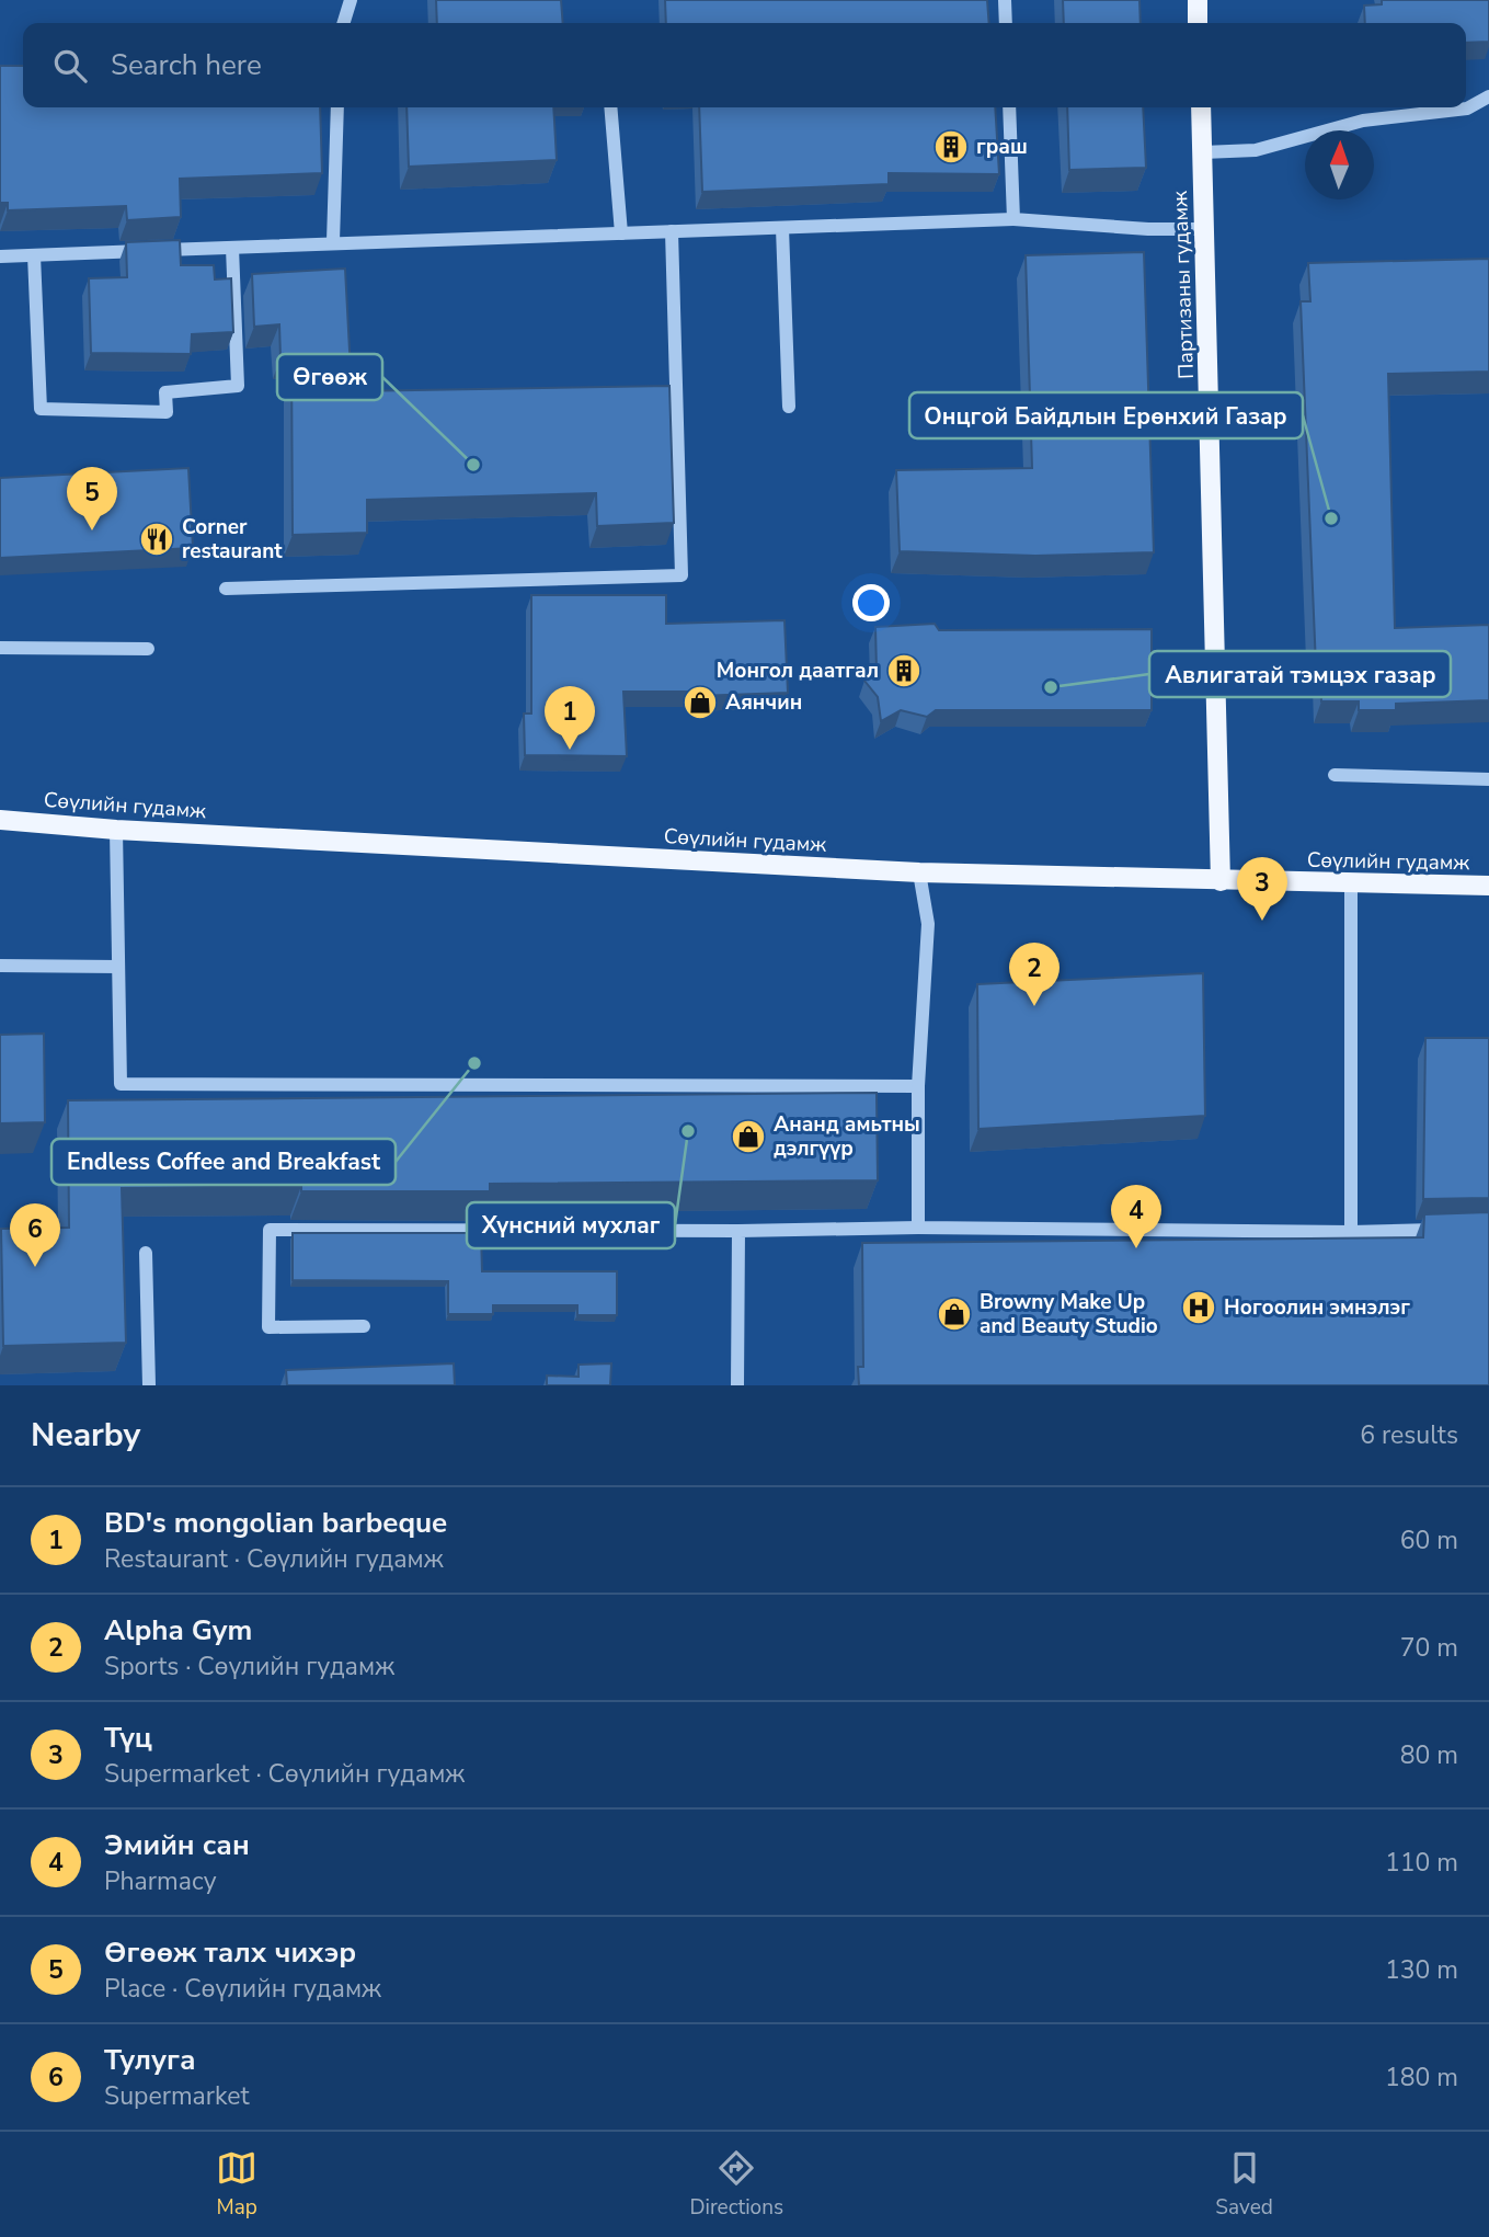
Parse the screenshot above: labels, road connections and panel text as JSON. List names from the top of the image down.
{
  "streets": {
    "main road": ["Партизаны гудамж", "Сөүлийн гудамж"]
  },
  "crossings": [
    ["Партизаны гудамж", "Сөүлийн гудамж"]
  ],
  "places": {
    "building": ["граш", "Монгол даатгал"],
    "other": [
      "Өгөөж",
      "Онцгой Байдлын Ерөнхий Газар",
      "Авлигатай тэмцэх газар",
      "Endless Coffee and Breakfast",
      "Хүнсний мухлаг"
    ],
    "restaurant": ["Corner restaurant"],
    "shop": ["Аянчин", "Ананд амьтны дэлгүүр", "Browny Make Up and Beauty Studio"],
    "hospital": ["Ногоолин эмнэлэг"]
  },
  "north": "top",
  "page": {
    "search": "Search here",
    "pins": [
      "5",
      "1",
      "3",
      "2",
      "4",
      "6"
    ],
    "heading": ["Nearby", "6 results"],
    "list": [
      {
        "mark": "1",
        "name": "BD's mongolian barbeque",
        "note": "Restaurant · Сөүлийн гудамж",
        "value": "60 m"
      },
      {
        "mark": "2",
        "name": "Alpha Gym",
        "note": "Sports · Сөүлийн гудамж",
        "value": "70 m"
      },
      {
        "mark": "3",
        "name": "Түц",
        "note": "Supermarket · Сөүлийн гудамж",
        "value": "80 m"
      },
      {
        "mark": "4",
        "name": "Эмийн сан",
        "note": "Pharmacy",
        "value": "110 m"
      },
      {
        "mark": "5",
        "name": "Өгөөж талх чихэр",
        "note": "Place · Сөүлийн гудамж",
        "value": "130 m"
      },
      {
        "mark": "6",
        "name": "Тулуга",
        "note": "Supermarket",
        "value": "180 m"
      }
    ],
    "nav": ["Map", "Directions", "Saved"]
  }
}
